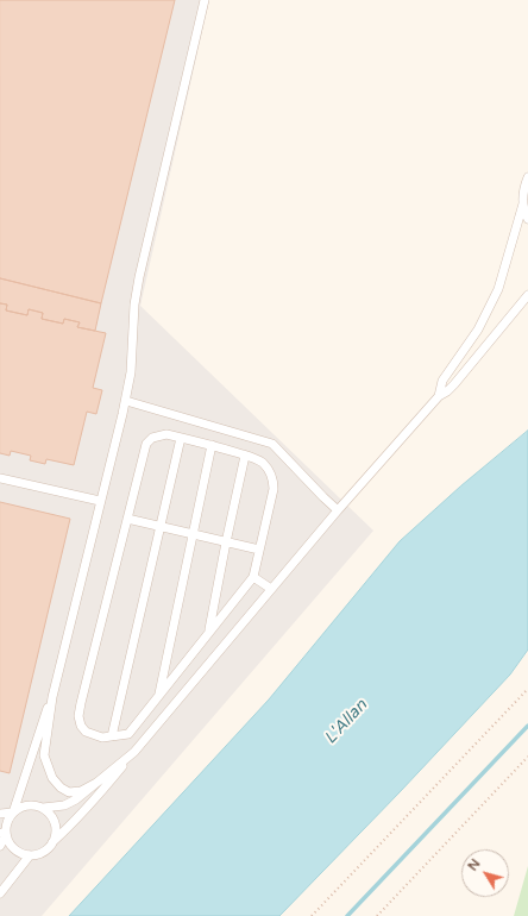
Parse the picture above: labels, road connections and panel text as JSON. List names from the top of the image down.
{
  "water": ["L'Allan"],
  "north": "top left"
}
